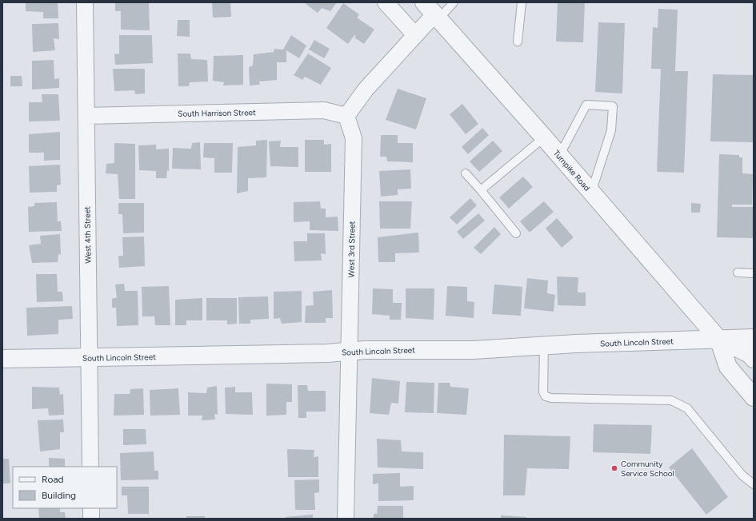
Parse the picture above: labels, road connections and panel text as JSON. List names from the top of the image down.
{
  "streets": {
    "street": [
      "South Harrison Street",
      "Turnpike Road",
      "West 4th Street",
      "West 3rd Street",
      "South Lincoln Street"
    ]
  },
  "crossings": [
    ["South Harrison Street", "West 4th Street"],
    ["South Harrison Street", "West 3rd Street"],
    ["Turnpike Road", "South Lincoln Street"],
    ["West 4th Street", "South Lincoln Street"],
    ["West 3rd Street", "South Lincoln Street"]
  ],
  "places": ["Community Service School"],
  "legend": ["Road", "Building"]
}
